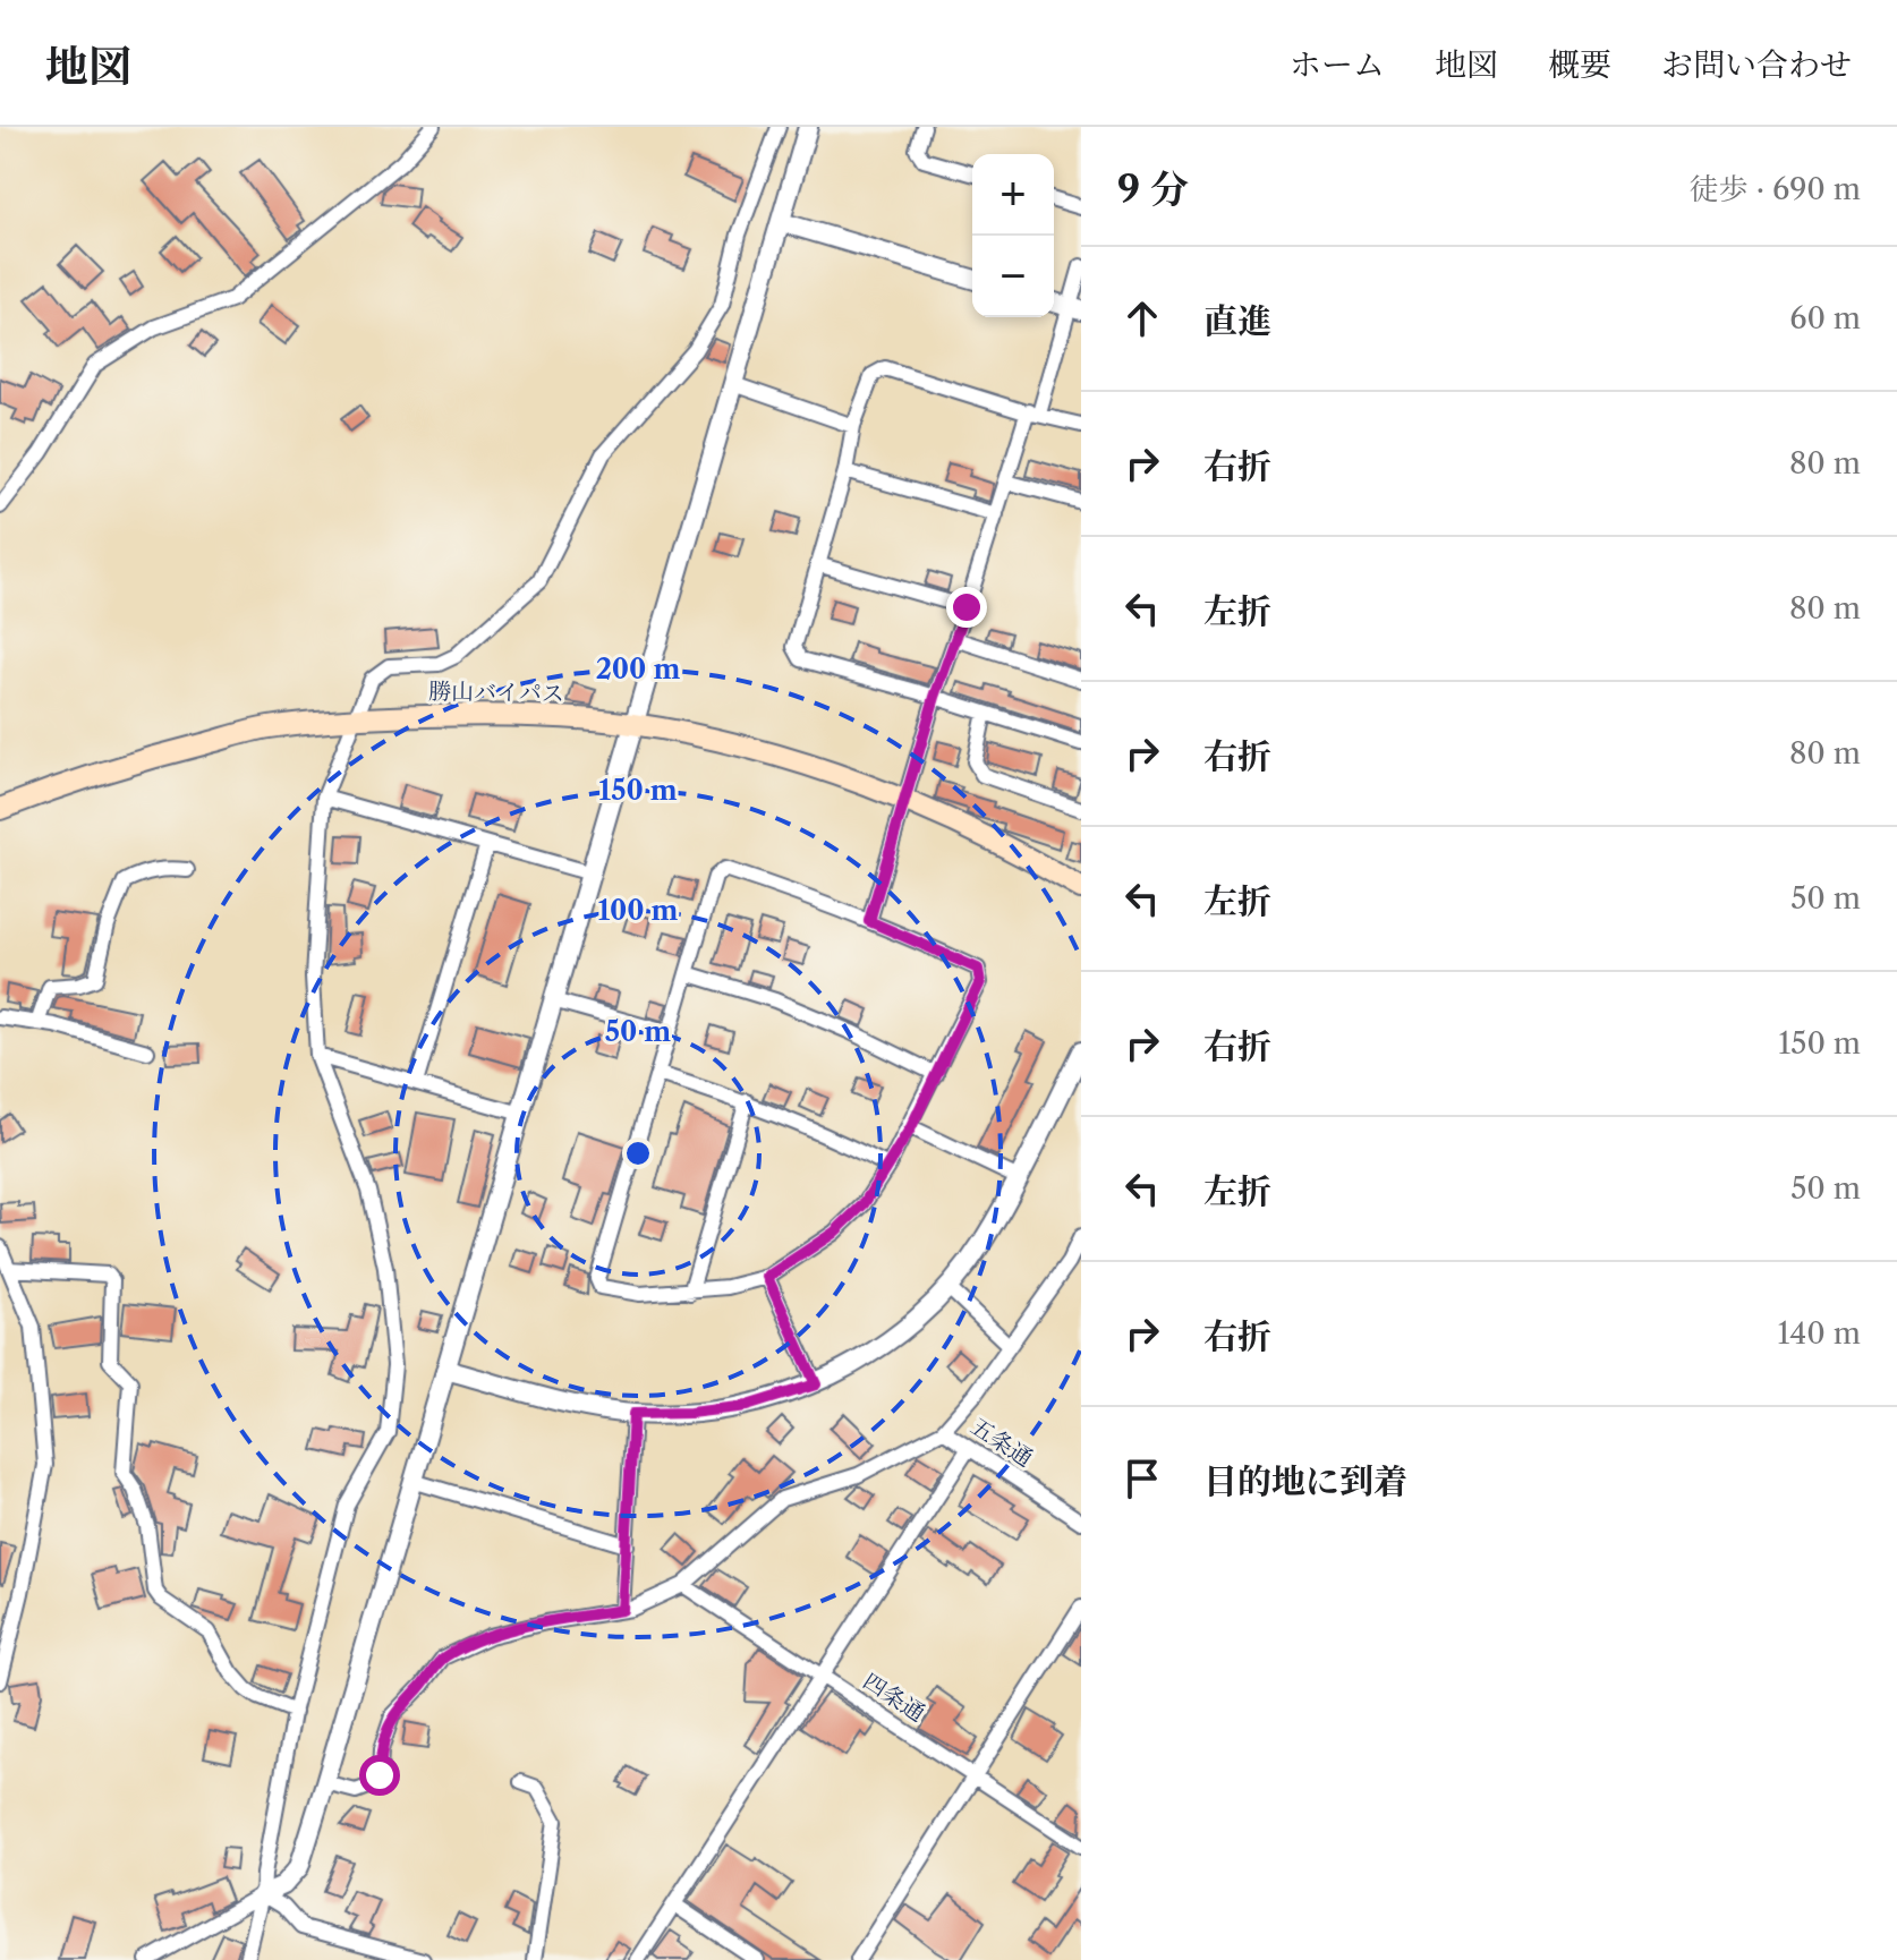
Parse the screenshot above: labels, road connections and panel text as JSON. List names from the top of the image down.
{
  "streets": {
    "main road": ["勝山バイパス"],
    "street": ["五条通", "四条通"]
  },
  "page": {
    "header": "地図",
    "nav": [
      "ホーム",
      "地図",
      "概要",
      "お問い合わせ"
    ],
    "heading": ["9 分", "徒歩 · 690 m"],
    "map_buttons": ["+", "−"],
    "list": [
      ["直進", "60 m"],
      ["右折", "80 m"],
      ["左折", "80 m"],
      ["右折", "80 m"],
      ["左折", "50 m"],
      ["右折", "150 m"],
      ["左折", "50 m"],
      ["右折", "140 m"],
      "目的地に到着"
    ]
  },
  "rings": [
    "200 m",
    "150 m",
    "100 m",
    "50 m"
  ]
}
